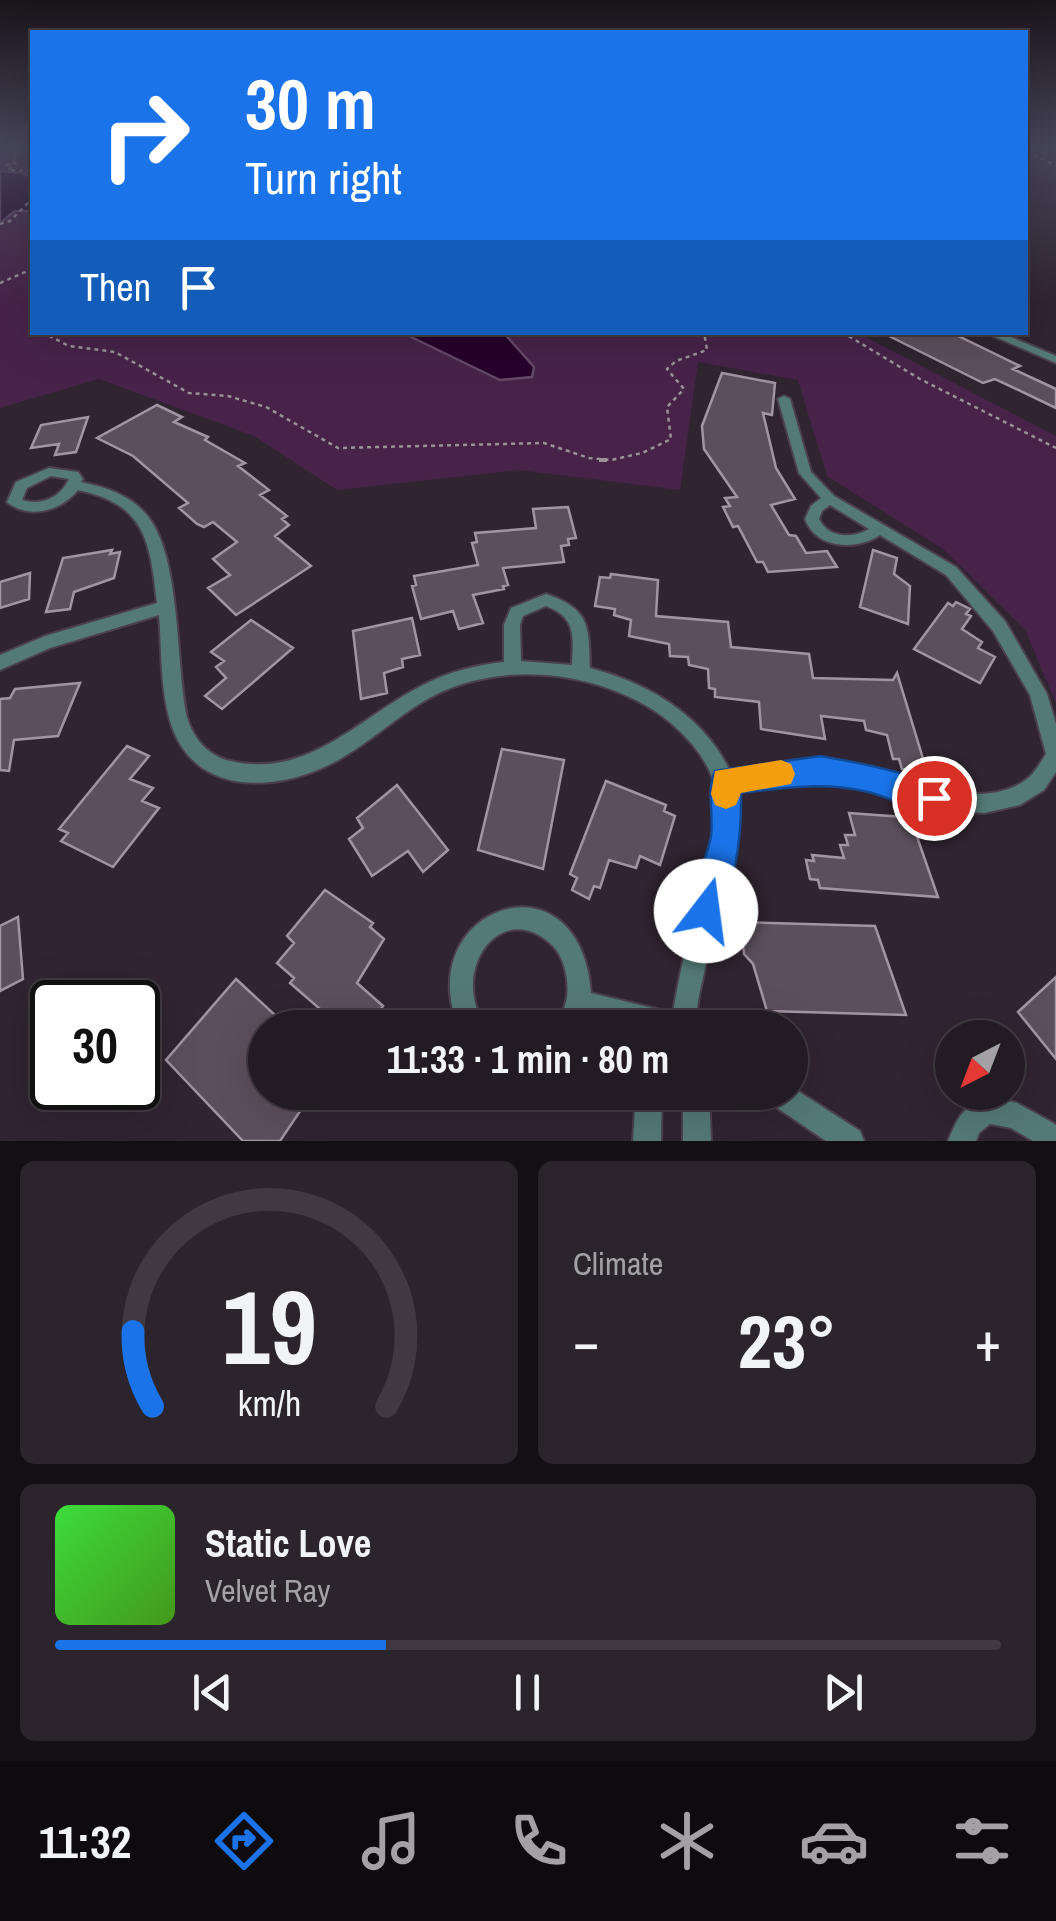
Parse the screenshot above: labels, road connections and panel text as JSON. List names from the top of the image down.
{
  "north": "bottom left",
  "page": {
    "turn": ["30 m", "Turn right"],
    "then": "Then",
    "limit": "30",
    "trip": "11:33 · 1 min · 80 m",
    "tile": "Climate",
    "heat": ["−", "23°", "+"],
    "song": ["Static Love", "Velvet Ray"],
    "tabs": "11:32",
    "gauge": ["19", "km/h"]
  }
}
